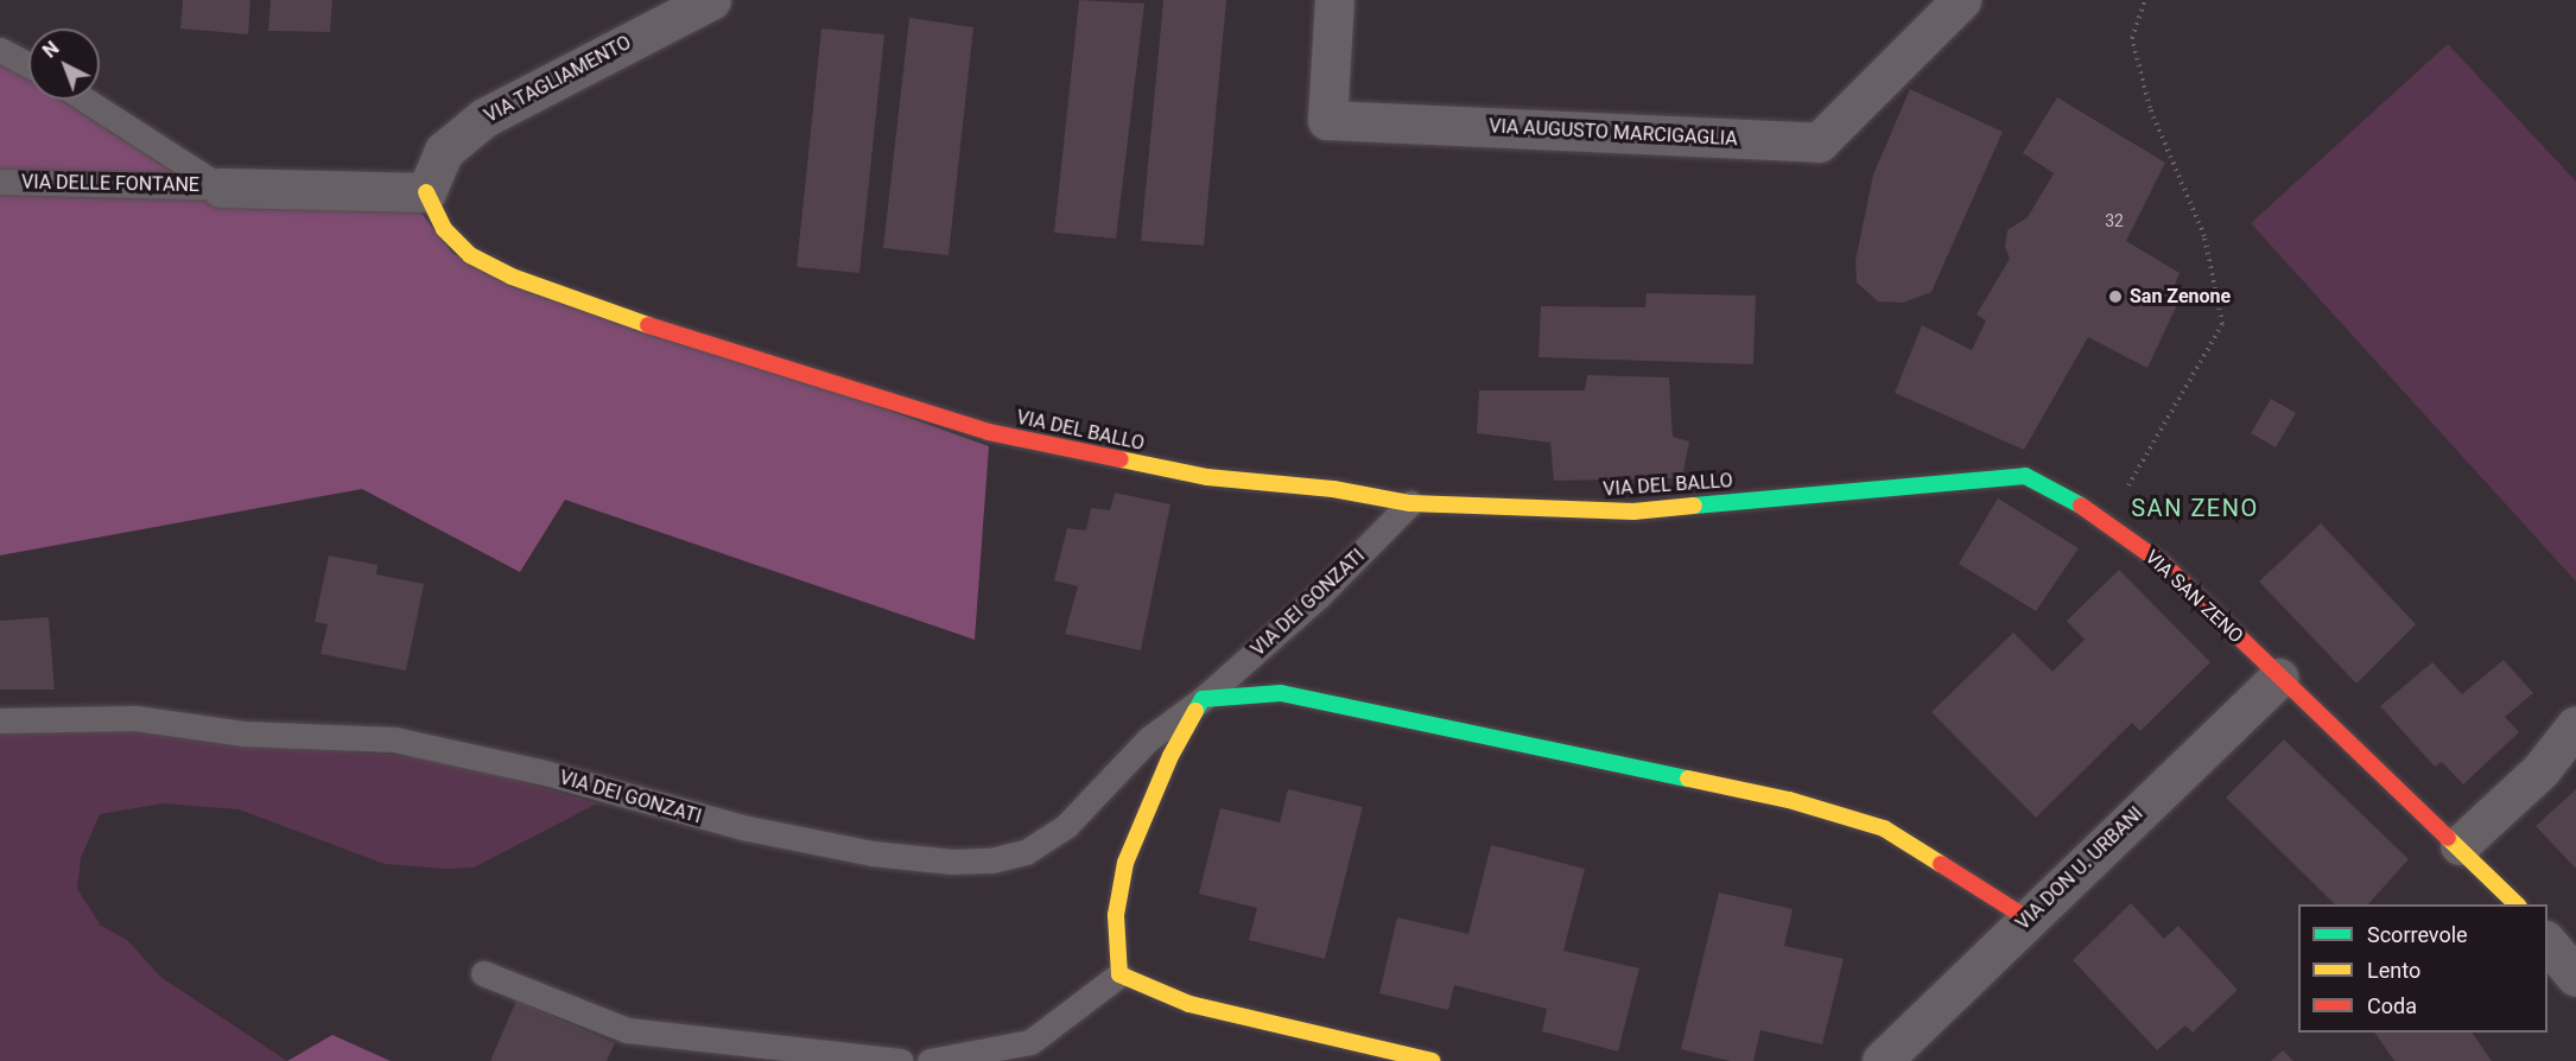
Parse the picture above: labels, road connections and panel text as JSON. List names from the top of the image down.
{
  "streets": {
    "street": [
      "VIA TAGLIAMENTO",
      "VIA AUGUSTO MARCIGAGLIA",
      "VIA DEL BALLO",
      "VIA SAN ZENO",
      "VIA DEI GONZATI",
      "VIA DON U. URBANI"
    ],
    "lane": ["VIA DELLE FONTANE"]
  },
  "crossings": [
    ["VIA TAGLIAMENTO", "VIA DEL BALLO"],
    ["VIA DEL BALLO", "VIA SAN ZENO"],
    ["VIA DEL BALLO", "VIA DEI GONZATI"],
    ["VIA SAN ZENO", "VIA DON U. URBANI"]
  ],
  "districts": ["SAN ZENO"],
  "places": ["San Zenone"],
  "house_numbers": ["32"],
  "legend": ["Scorrevole", "Lento", "Coda"],
  "north": "top left"
}
